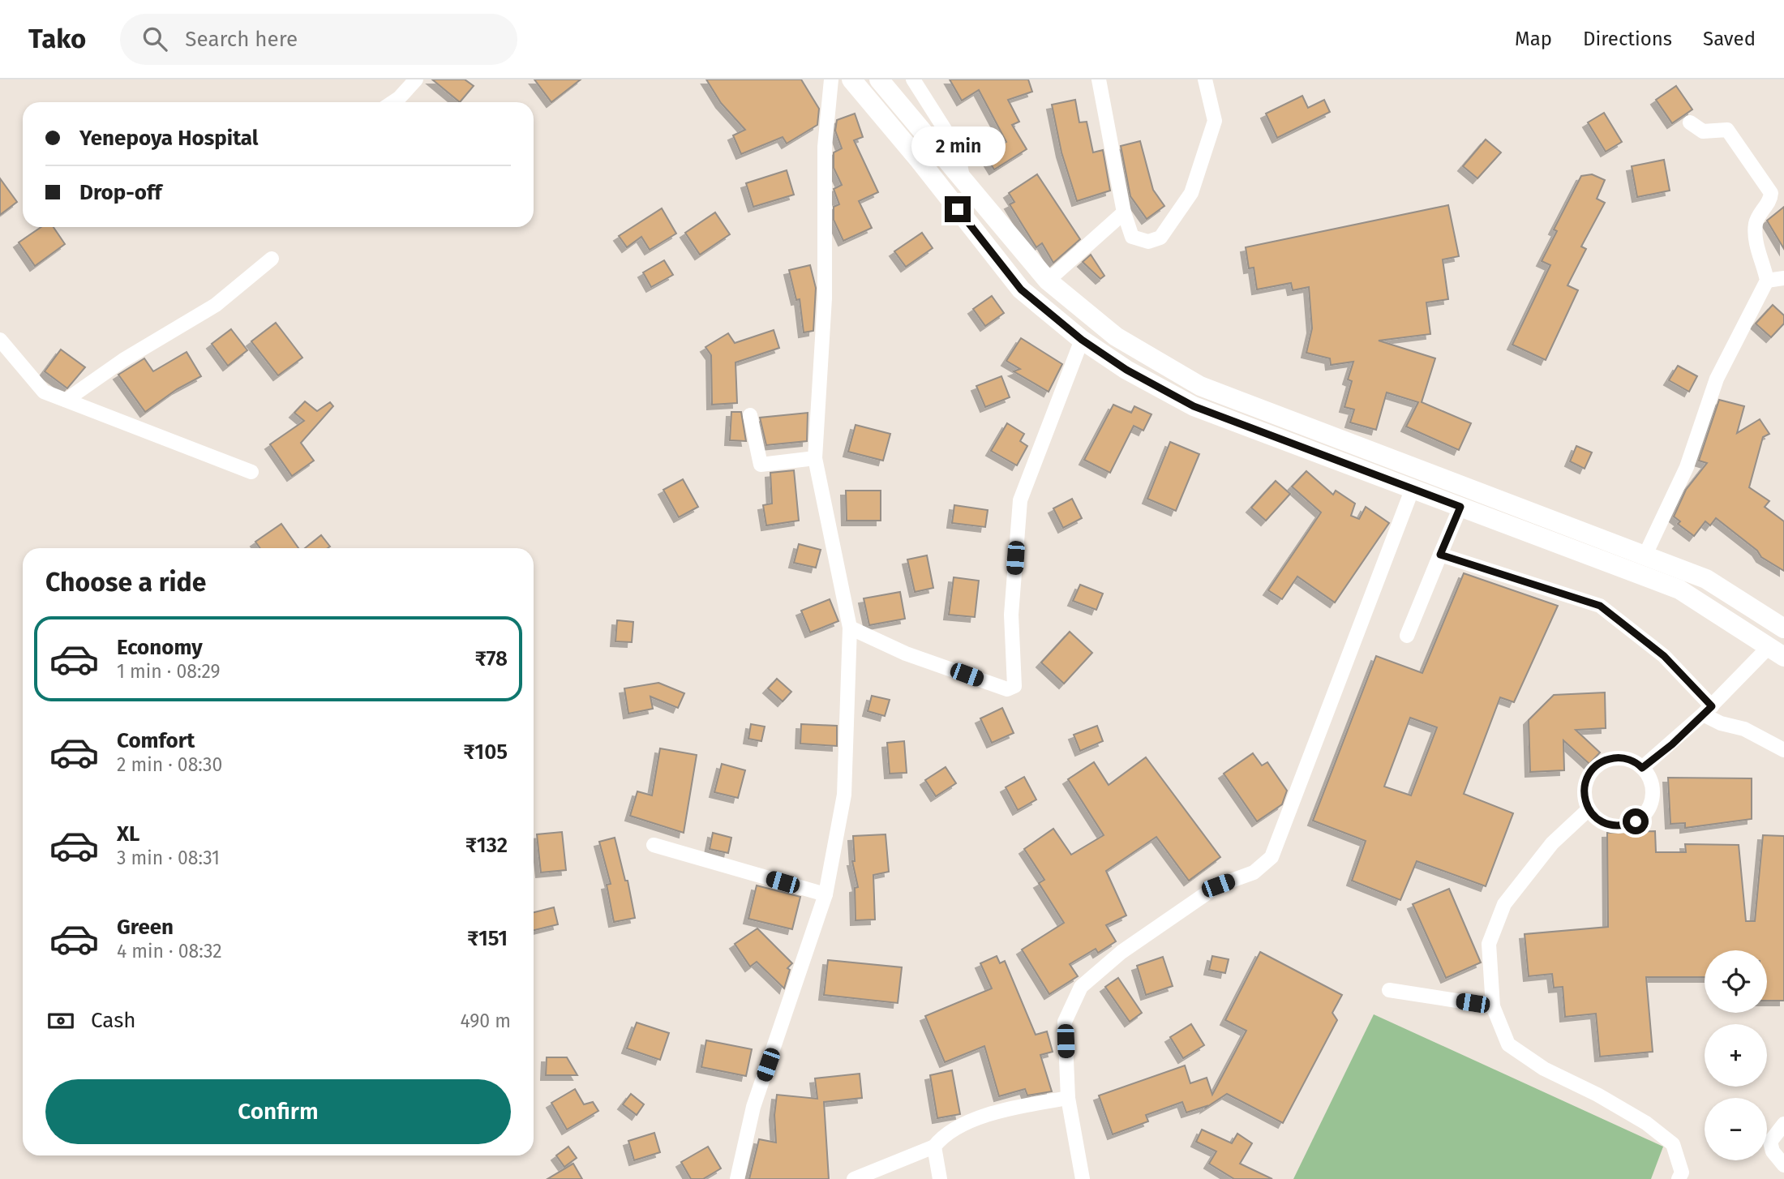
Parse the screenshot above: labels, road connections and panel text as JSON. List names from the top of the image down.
{
  "page": {
    "header": "Tako",
    "search": "Search here",
    "nav": ["Map", "Directions", "Saved"],
    "banner": ["Yenepoya Hospital", "Drop-off"],
    "bubble": "2 min",
    "heading": "Choose a ride",
    "list": [
      {
        "name": "Economy",
        "note": "1 min · 08:29",
        "value": "₹78"
      },
      {
        "name": "Comfort",
        "note": "2 min · 08:30",
        "value": "₹105"
      },
      {
        "name": "XL",
        "note": "3 min · 08:31",
        "value": "₹132"
      },
      {
        "name": "Green",
        "note": "4 min · 08:32",
        "value": "₹151"
      }
    ],
    "map_buttons": ["+", "−"],
    "pay": ["Cash", "490 m"],
    "buttons": "Confirm"
  }
}
